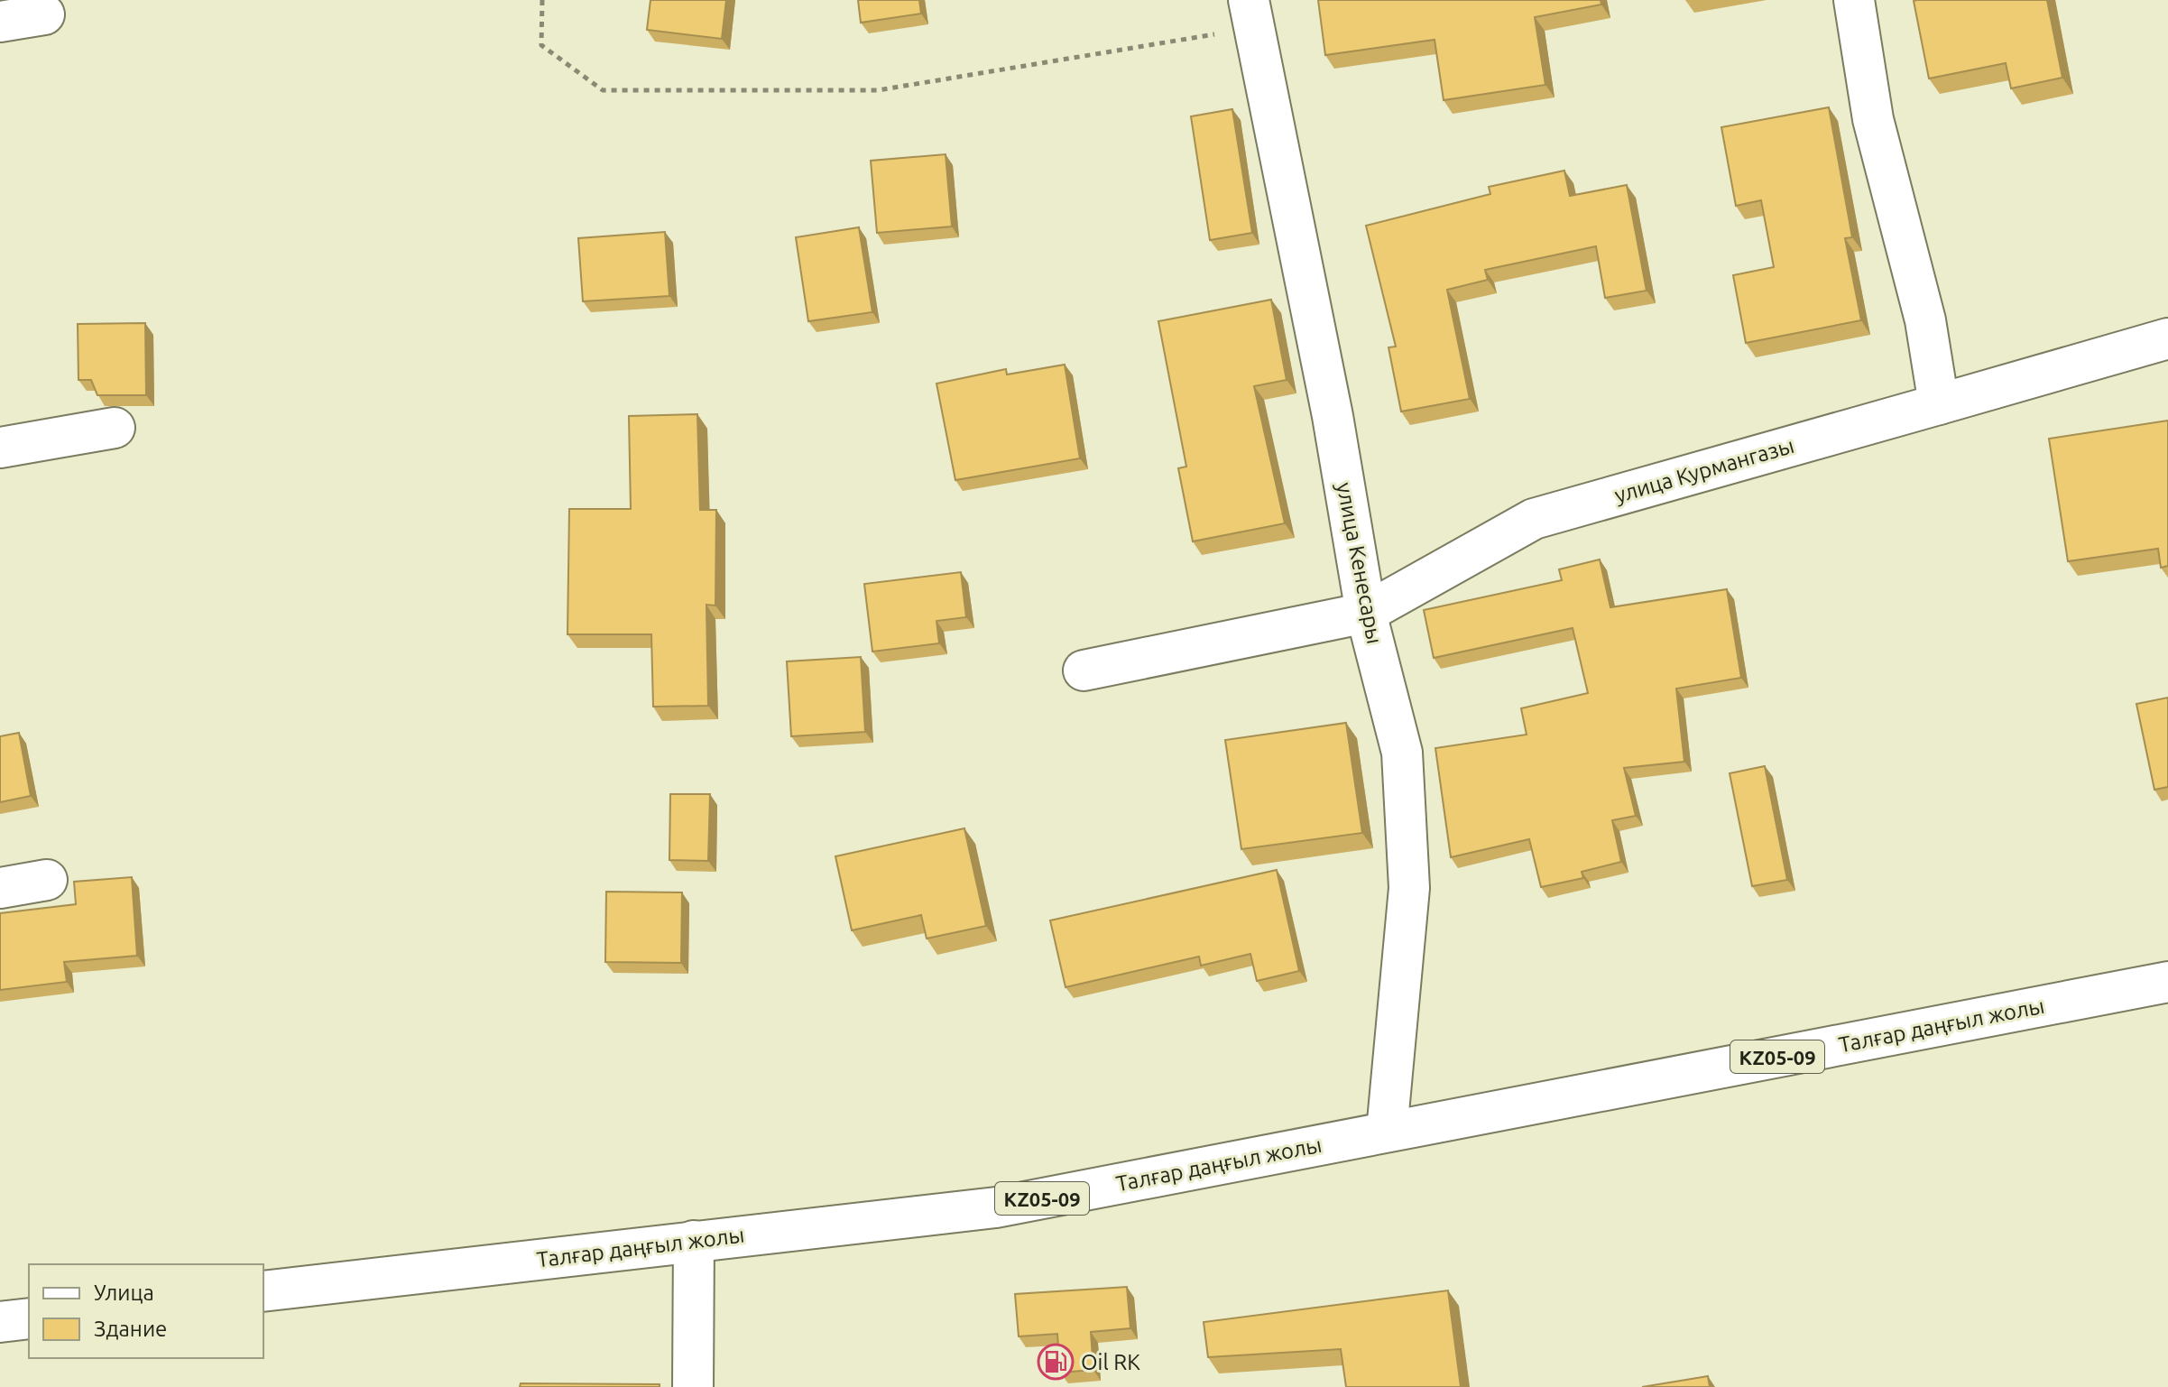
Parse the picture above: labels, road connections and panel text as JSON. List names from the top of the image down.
{
  "streets": {
    "street": [
      "улица Курмангазы",
      "улица Кенесары",
      "Талғар даңғыл жолы",
      "KZ05-09"
    ]
  },
  "crossings": [
    ["улица Курмангазы", "улица Кенесары"],
    ["улица Кенесары", "Талғар даңғыл жолы"]
  ],
  "places": {
    "fuel station": ["Oil RK"]
  },
  "legend": ["Улица", "Здание"]
}
